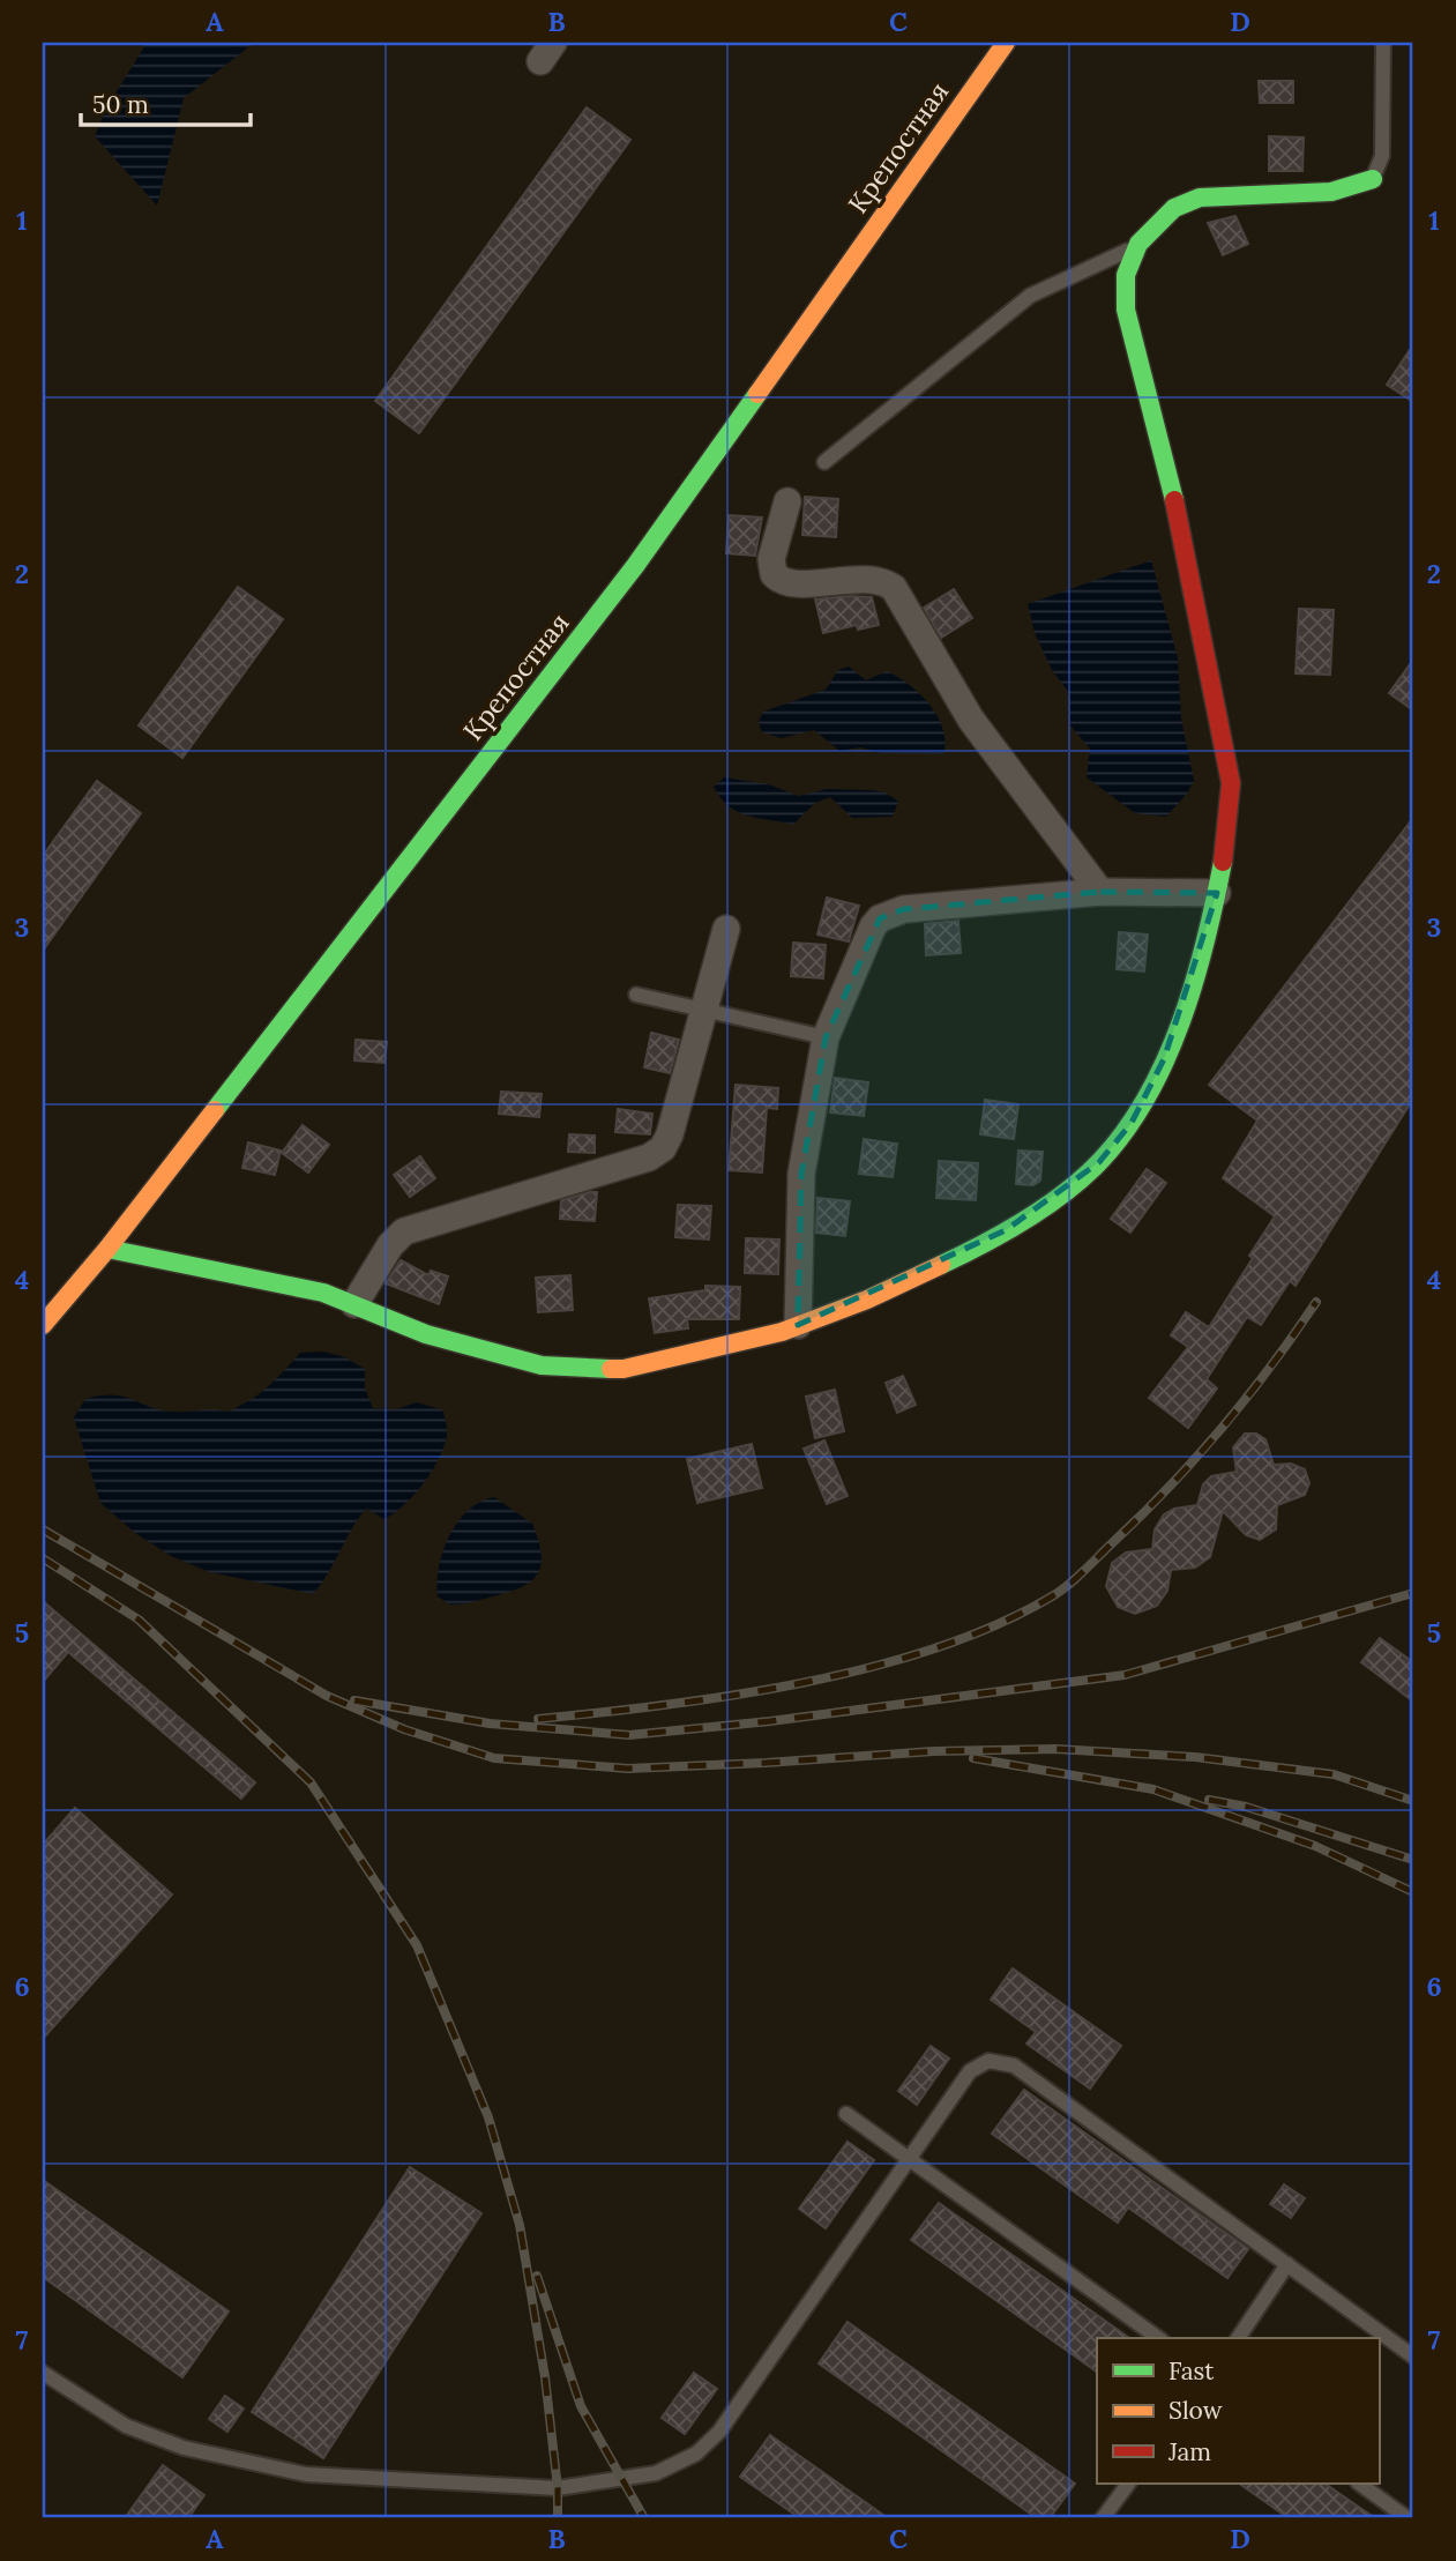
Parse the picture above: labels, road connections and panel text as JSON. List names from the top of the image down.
{
  "streets": {
    "street": ["Крепостная"]
  },
  "legend": ["Fast", "Slow", "Jam"],
  "scale_bar": "50 m",
  "grid": {
    "columns": [
      "A",
      "B",
      "C",
      "D"
    ],
    "rows": [
      "1",
      "2",
      "3",
      "4",
      "5",
      "6",
      "7"
    ]
  }
}
